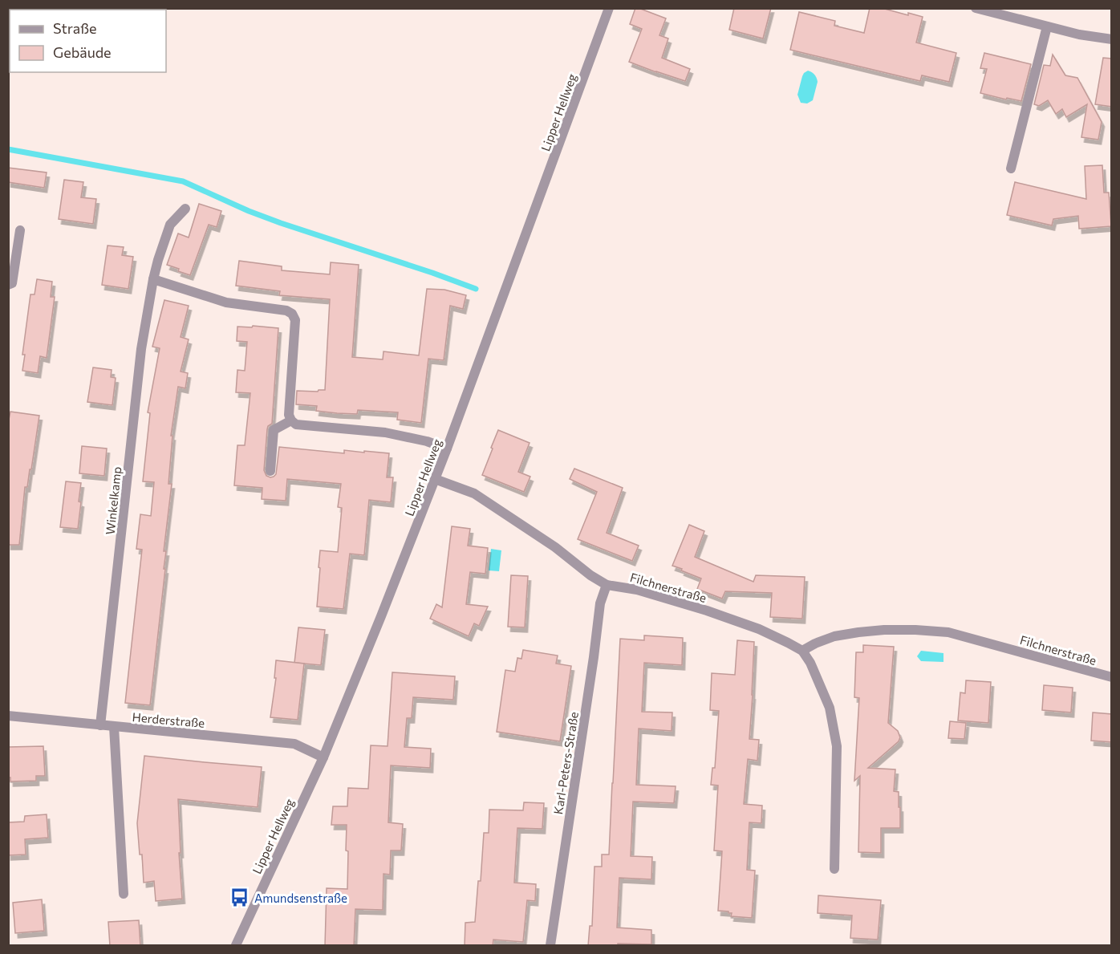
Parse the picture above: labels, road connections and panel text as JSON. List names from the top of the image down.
{
  "streets": {
    "street": [
      "Lipper Hellweg",
      "Winkelkamp",
      "Filchnerstraße",
      "Herderstraße",
      "Karl-Peters-Straße"
    ]
  },
  "crossings": [
    ["Lipper Hellweg", "Filchnerstraße"],
    ["Lipper Hellweg", "Herderstraße"],
    ["Winkelkamp", "Herderstraße"],
    ["Filchnerstraße", "Karl-Peters-Straße"]
  ],
  "places": {
    "bus stop": ["Amundsenstraße"]
  },
  "legend": ["Straße", "Gebäude"]
}
